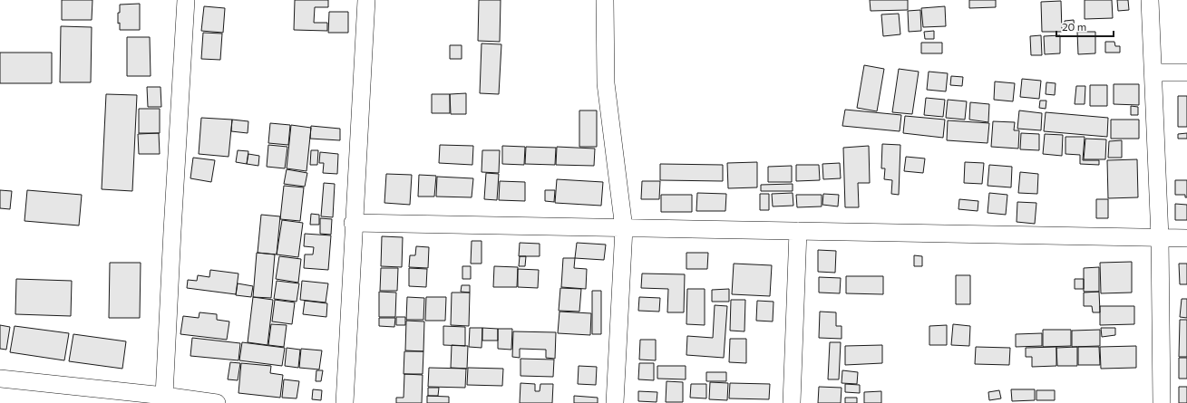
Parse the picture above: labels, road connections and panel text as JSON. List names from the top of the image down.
{
  "scale_bar": "20 m"
}
